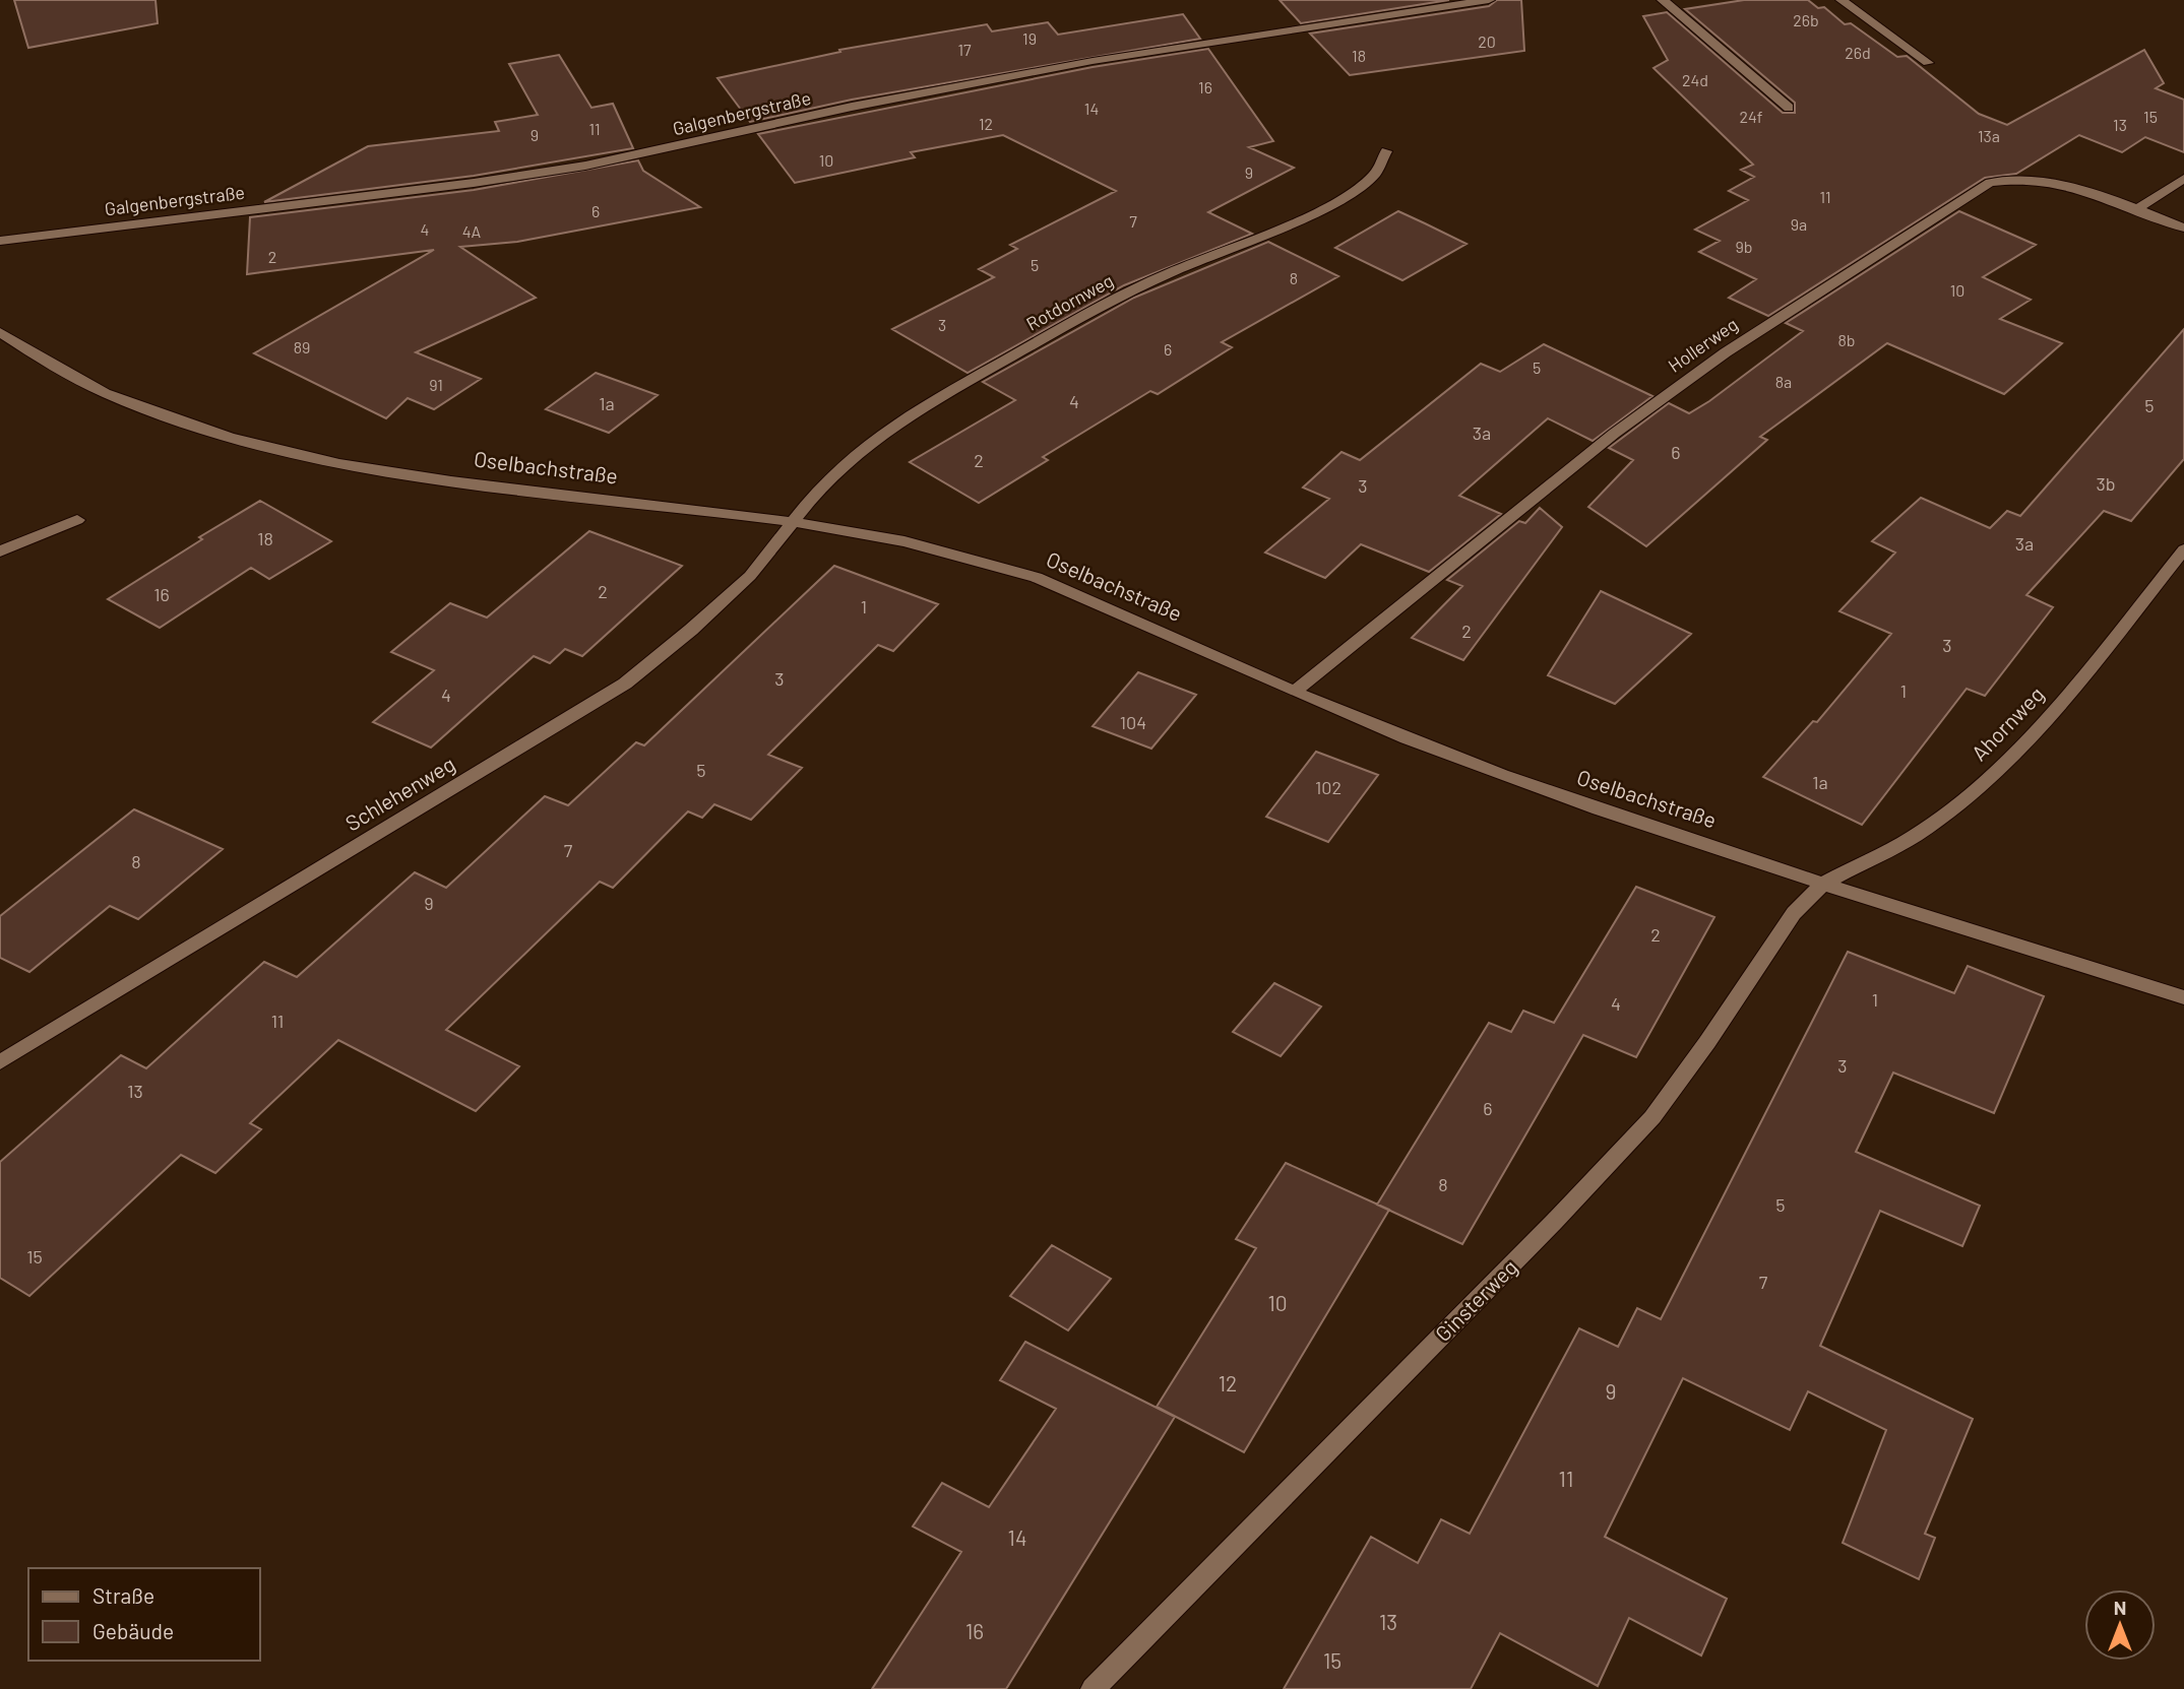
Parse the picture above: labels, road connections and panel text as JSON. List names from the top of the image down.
{
  "streets": {
    "street": [
      "Galgenbergstraße",
      "Rotdornweg",
      "Hollerweg",
      "Oselbachstraße",
      "Ahornweg",
      "Schlehenweg",
      "Ginsterweg"
    ]
  },
  "crossings": [
    ["Rotdornweg", "Oselbachstraße"],
    ["Rotdornweg", "Schlehenweg"],
    ["Hollerweg", "Oselbachstraße"],
    ["Oselbachstraße", "Ahornweg"],
    ["Oselbachstraße", "Schlehenweg"],
    ["Oselbachstraße", "Ginsterweg"],
    ["Ahornweg", "Ginsterweg"]
  ],
  "house_numbers": [
    "26b",
    "19",
    "20",
    "17",
    "26d",
    "18",
    "24d",
    "16",
    "14",
    "24f",
    "15",
    "12",
    "13",
    "11",
    "9",
    "13a",
    "10",
    "9",
    "11",
    "6",
    "7",
    "9a",
    "4",
    "4A",
    "9b",
    "2",
    "5",
    "8",
    "10",
    "3",
    "8b",
    "89",
    "6",
    "5",
    "8a",
    "91",
    "4",
    "1a",
    "5",
    "3a",
    "6",
    "2",
    "3b",
    "3",
    "18",
    "3a",
    "2",
    "16",
    "1",
    "2",
    "3",
    "3",
    "1",
    "4",
    "104",
    "5",
    "1a",
    "102",
    "7",
    "8",
    "9",
    "2",
    "1",
    "4",
    "11",
    "3",
    "13",
    "6",
    "8",
    "5",
    "15",
    "7",
    "10",
    "12",
    "9",
    "11",
    "14",
    "13",
    "16",
    "15"
  ],
  "legend": ["Straße", "Gebäude"],
  "north": "top"
}
